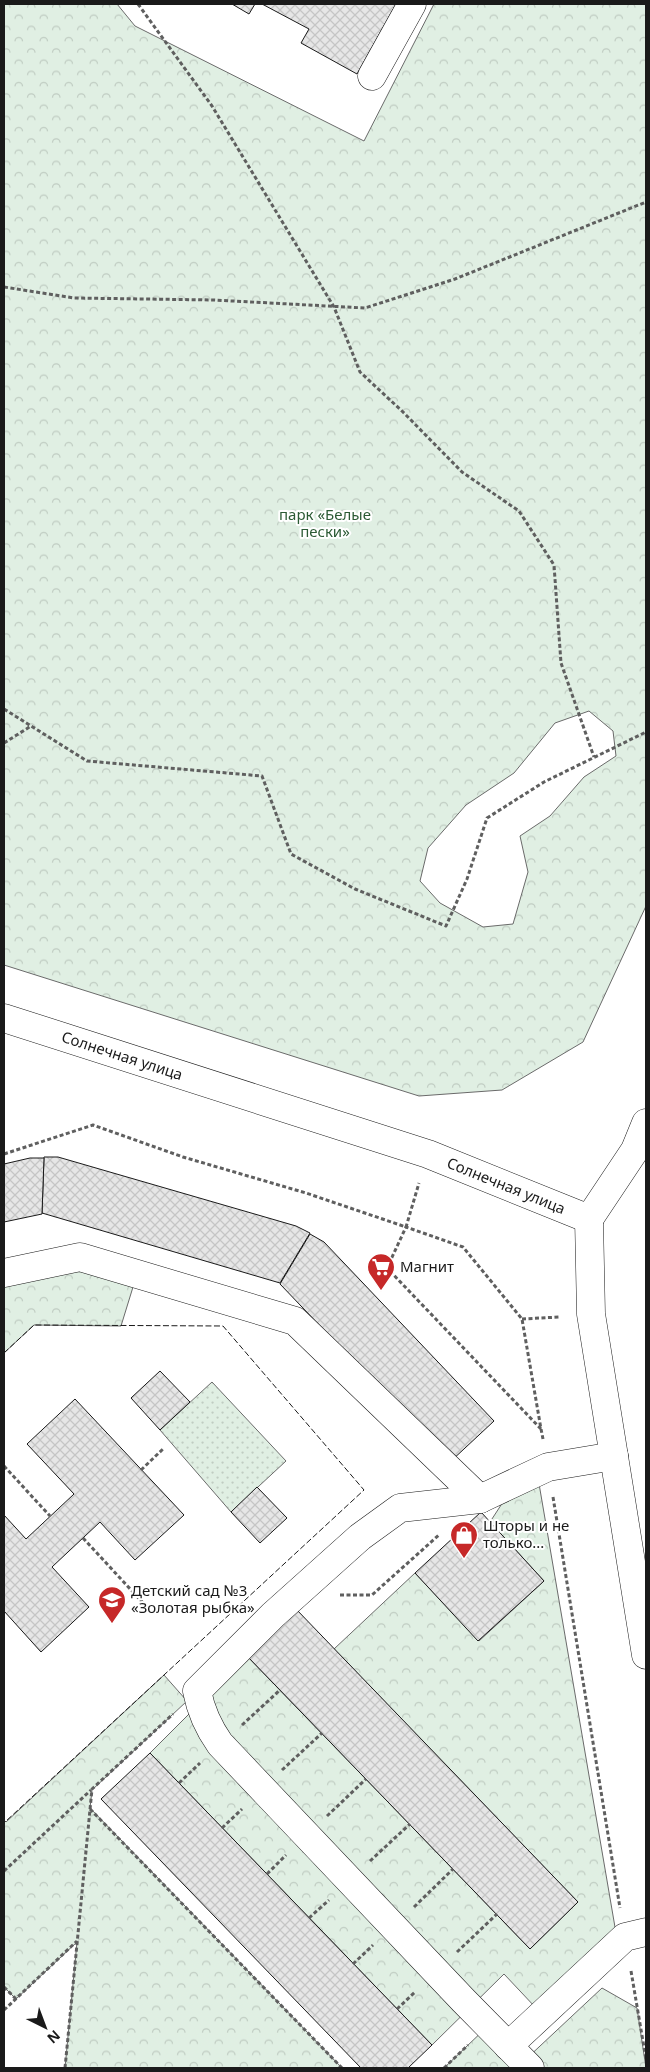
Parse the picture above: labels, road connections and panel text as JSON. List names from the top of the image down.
{
  "streets": {
    "street": ["Солнечная улица"]
  },
  "parks": ["парк «Белые пески»"],
  "places": {
    "supermarket": ["Магнит"],
    "shop": ["Шторы и не только..."],
    "school or university": ["Детский сад №3 «Золотая рыбка»"]
  },
  "north": "bottom right"
}
